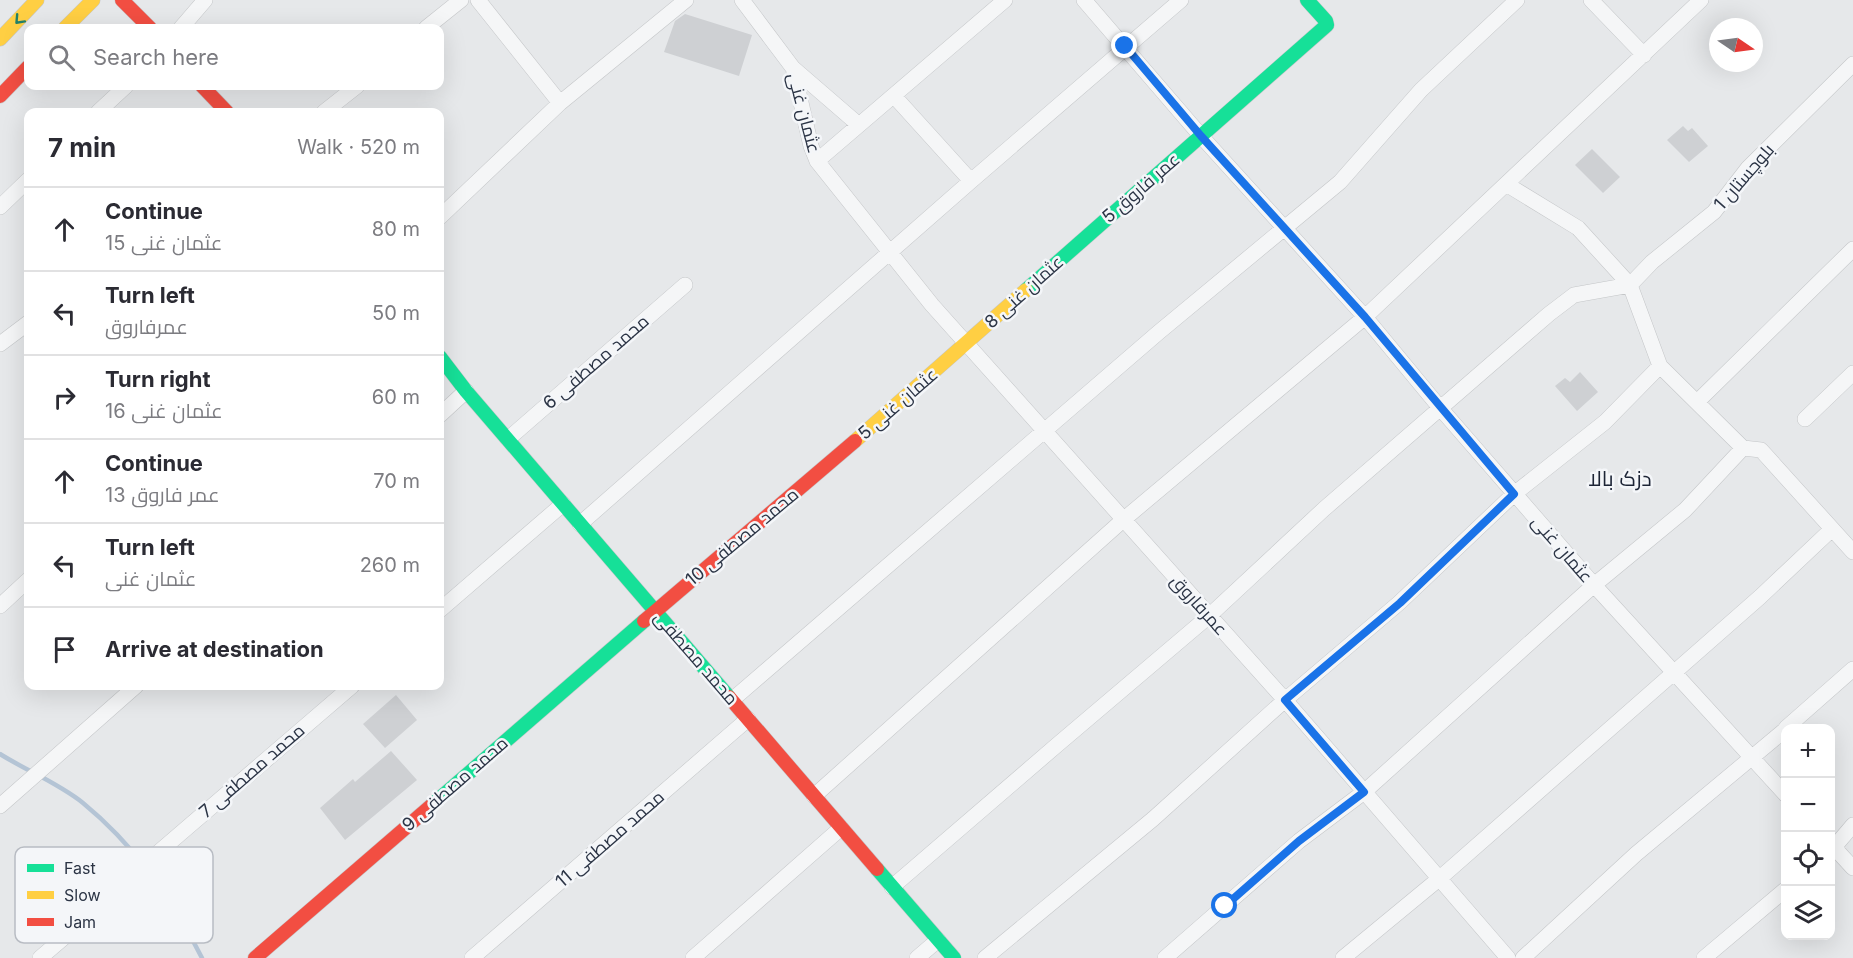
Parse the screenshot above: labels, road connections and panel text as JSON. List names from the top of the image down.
{
  "streets": {
    "main road": [
      "عمر فاروق 5",
      "عثمان غنی 8",
      "عثمان غنی 5",
      "محمد مصطفی 10",
      "محمد مصطفی",
      "محمد مصطفی 9"
    ],
    "street": [
      "عثمان غنی",
      "بلوچستان 1",
      "محمد مصطفی 6",
      "عمرفاروق",
      "محمد مصطفی 7",
      "محمد مصطفی 11"
    ]
  },
  "crossings": [
    ["عثمان غنی", "عمر فاروق 5"],
    ["عثمان غنی", "عمرفاروق"],
    ["عمر فاروق 5", "عثمان غنی 8"],
    ["عثمان غنی 8", "عثمان غنی 5"],
    ["عثمان غنی 8", "عمرفاروق"],
    ["محمد مصطفی 6", "محمد مصطفی"],
    ["عثمان غنی 5", "محمد مصطفی 10"],
    ["عثمان غنی 5", "عمرفاروق"],
    ["محمد مصطفی 10", "محمد مصطفی"],
    ["محمد مصطفی 10", "محمد مصطفی 9"],
    ["محمد مصطفی", "محمد مصطفی 9"],
    ["محمد مصطفی", "محمد مصطفی 11"]
  ],
  "districts": ["دزک بالا"],
  "legend": ["Fast", "Slow", "Jam"],
  "north": "right",
  "page": {
    "search": "Search here",
    "heading": ["7 min", "Walk · 520 m"],
    "list": [
      ["Continue", "عثمان غنی 15", "80 m"],
      ["Turn left", "عمرفاروق", "50 m"],
      ["Turn right", "عثمان غنی 16", "60 m"],
      ["Continue", "عمر فاروق 13", "70 m"],
      ["Turn left", "عثمان غنی", "260 m"],
      "Arrive at destination"
    ],
    "map_buttons": ["+", "−"]
  }
}
